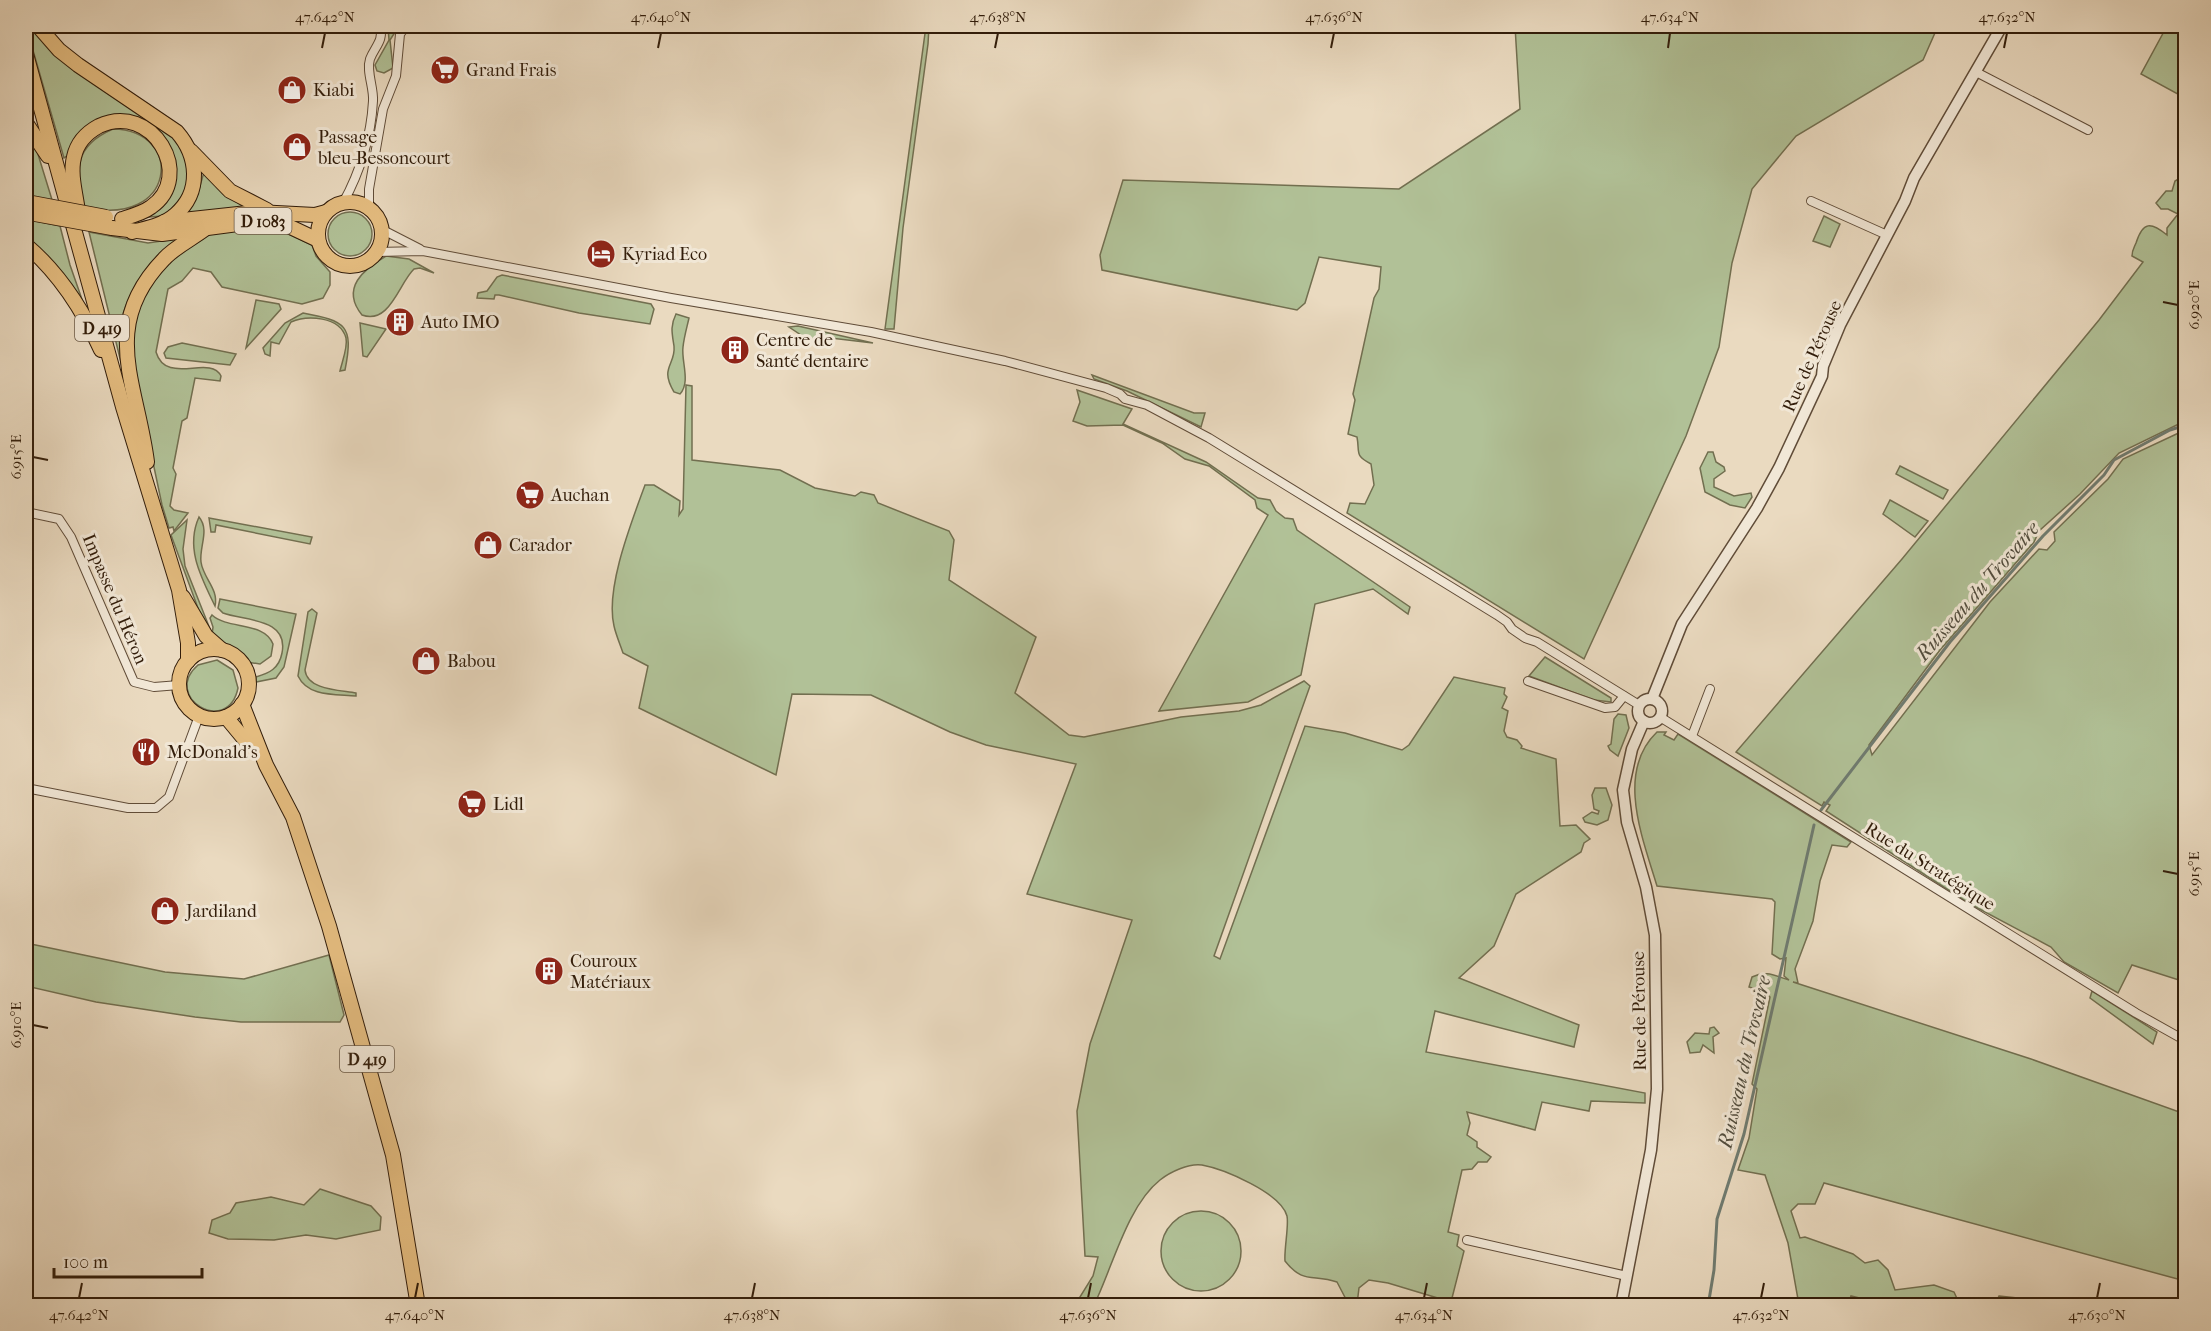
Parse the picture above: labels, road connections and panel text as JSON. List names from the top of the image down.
{
  "streets": {
    "main road": ["D 1083", "D 419"],
    "street": ["Rue de Pérouse", "Impasse du Héron", "Rue du Stratégique"]
  },
  "crossings": [
    ["D 419", "Impasse du Héron"],
    ["Rue de Pérouse", "Rue du Stratégique"]
  ],
  "water": ["Ruisseau du Trovaire"],
  "places": {
    "supermarket": ["Grand Frais", "Auchan", "Lidl"],
    "shop": [
      "Kiabi",
      "Passage bleu-Bessoncourt",
      "Carador",
      "Babou",
      "Jardiland"
    ],
    "hotel": ["Kyriad Eco"],
    "building": ["Auto IMO", "Centre de Santé dentaire", "Couroux Matériaux"],
    "restaurant": ["McDonald's"]
  },
  "scale_bar": "100 m",
  "coordinates": [
    "47.642°N",
    "47.640°N",
    "47.638°N",
    "47.636°N",
    "47.634°N",
    "47.632°N",
    "6.920°E",
    "6.915°E",
    "6.910°E",
    "47.630°N"
  ]
}
